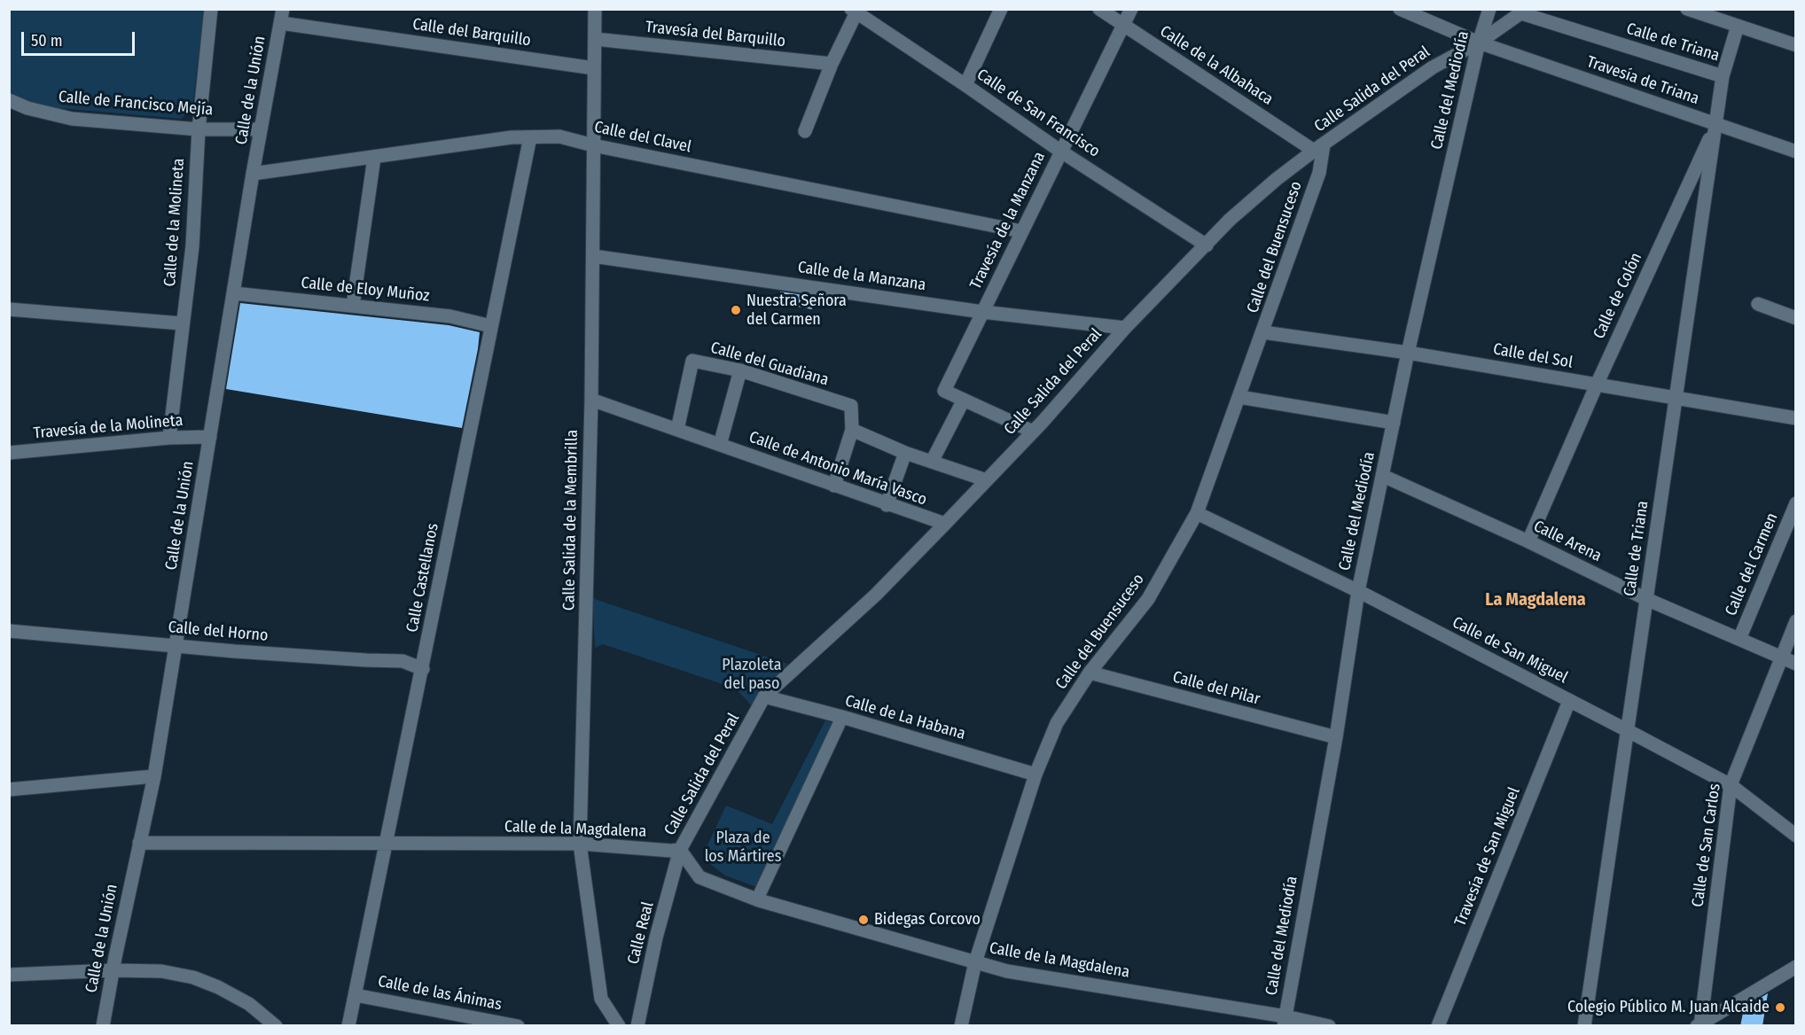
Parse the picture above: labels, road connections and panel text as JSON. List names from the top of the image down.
{
  "streets": {
    "street": [
      "Calle del Barquillo",
      "Travesía del Barquillo",
      "Calle de Triana",
      "Calle de la Albahaca",
      "Travesía de Triana",
      "Calle Salida del Peral",
      "Calle de la Unión",
      "Calle del Mediodía",
      "Calle de Francisco Mejía",
      "Calle de San Francisco",
      "Calle del Clavel",
      "Travesía de la Manzana",
      "Calle de la Molineta",
      "Calle del Buensuceso",
      "Calle de la Manzana",
      "Calle de Eloy Muñoz",
      "Calle de Colón",
      "Calle del Sol",
      "Calle del Guadiana",
      "Travesía de la Molineta",
      "Calle de Antonio María Vasco",
      "Calle Salida de la Membrilla",
      "Calle Arena",
      "Calle del Carmen",
      "Calle Castellanos",
      "Calle del Horno",
      "Calle de San Miguel",
      "Calle del Pilar",
      "Calle de La Habana",
      "Calle de la Magdalena",
      "Calle de San Carlos",
      "Travesía de San Miguel",
      "Calle Real",
      "Calle de las Ánimas"
    ]
  },
  "crossings": [
    ["Calle del Barquillo", "Calle de la Unión"],
    ["Calle del Barquillo", "Calle Salida de la Membrilla"],
    ["Travesía del Barquillo", "Calle Salida de la Membrilla"],
    ["Calle de Triana", "Travesía de Triana"],
    ["Calle de Triana", "Calle Salida del Peral"],
    ["Calle de Triana", "Calle de Colón"],
    ["Calle de Triana", "Calle del Sol"],
    ["Calle de Triana", "Calle Arena"],
    ["Calle de Triana", "Calle de San Miguel"],
    ["Calle de la Albahaca", "Calle Salida del Peral"],
    ["Calle de la Albahaca", "Travesía de la Manzana"],
    ["Calle de la Albahaca", "Calle del Buensuceso"],
    ["Travesía de Triana", "Calle Salida del Peral"],
    ["Travesía de Triana", "Calle del Mediodía"],
    ["Travesía de Triana", "Calle de Colón"],
    ["Calle Salida del Peral", "Calle del Mediodía"],
    ["Calle Salida del Peral", "Calle de San Francisco"],
    ["Calle Salida del Peral", "Calle del Buensuceso"],
    ["Calle Salida del Peral", "Calle de la Manzana"],
    ["Calle Salida del Peral", "Calle de Antonio María Vasco"],
    ["Calle Salida del Peral", "Calle de La Habana"],
    ["Calle Salida del Peral", "Calle de la Magdalena"],
    ["Calle Salida del Peral", "Calle Real"],
    ["Calle de la Unión", "Calle de Francisco Mejía"],
    ["Calle de la Unión", "Calle del Clavel"],
    ["Calle de la Unión", "Calle de Eloy Muñoz"],
    ["Calle de la Unión", "Travesía de la Molineta"],
    ["Calle de la Unión", "Calle del Horno"],
    ["Calle de la Unión", "Calle de la Magdalena"],
    ["Calle del Mediodía", "Calle del Sol"],
    ["Calle del Mediodía", "Calle Arena"],
    ["Calle del Mediodía", "Calle de San Miguel"],
    ["Calle del Mediodía", "Calle del Pilar"],
    ["Calle del Mediodía", "Calle de la Magdalena"],
    ["Calle de Francisco Mejía", "Calle de la Molineta"],
    ["Calle de San Francisco", "Travesía de la Manzana"],
    ["Calle del Clavel", "Travesía de la Manzana"],
    ["Calle del Clavel", "Calle Salida de la Membrilla"],
    ["Calle del Clavel", "Calle Castellanos"],
    ["Travesía de la Manzana", "Calle de la Manzana"],
    ["Calle de la Molineta", "Travesía de la Molineta"],
    ["Calle del Buensuceso", "Calle del Sol"],
    ["Calle del Buensuceso", "Calle de San Miguel"],
    ["Calle del Buensuceso", "Calle del Pilar"],
    ["Calle del Buensuceso", "Calle de La Habana"],
    ["Calle del Buensuceso", "Calle de la Magdalena"],
    ["Calle de la Manzana", "Calle Salida de la Membrilla"],
    ["Calle de Eloy Muñoz", "Calle Castellanos"],
    ["Calle de Colón", "Calle del Sol"],
    ["Calle de Colón", "Calle Arena"],
    ["Calle del Guadiana", "Calle de Antonio María Vasco"],
    ["Calle de Antonio María Vasco", "Calle Salida de la Membrilla"],
    ["Calle Salida de la Membrilla", "Calle de la Magdalena"],
    ["Calle Arena", "Calle del Carmen"],
    ["Calle Arena", "Calle de San Carlos"],
    ["Calle Castellanos", "Calle del Horno"],
    ["Calle Castellanos", "Calle de la Magdalena"],
    ["Calle Castellanos", "Calle de las Ánimas"],
    ["Calle de San Miguel", "Calle de San Carlos"],
    ["Calle de San Miguel", "Travesía de San Miguel"],
    ["Calle de la Magdalena", "Calle Real"]
  ],
  "districts": ["La Magdalena"],
  "parks": ["Plazoleta del paso", "Plaza de los Mártires"],
  "places": ["Nuestra Señora del Carmen", "Bidegas Corcovo", "Colegio Público M. Juan Alcaide"],
  "scale_bar": "50 m"
}
